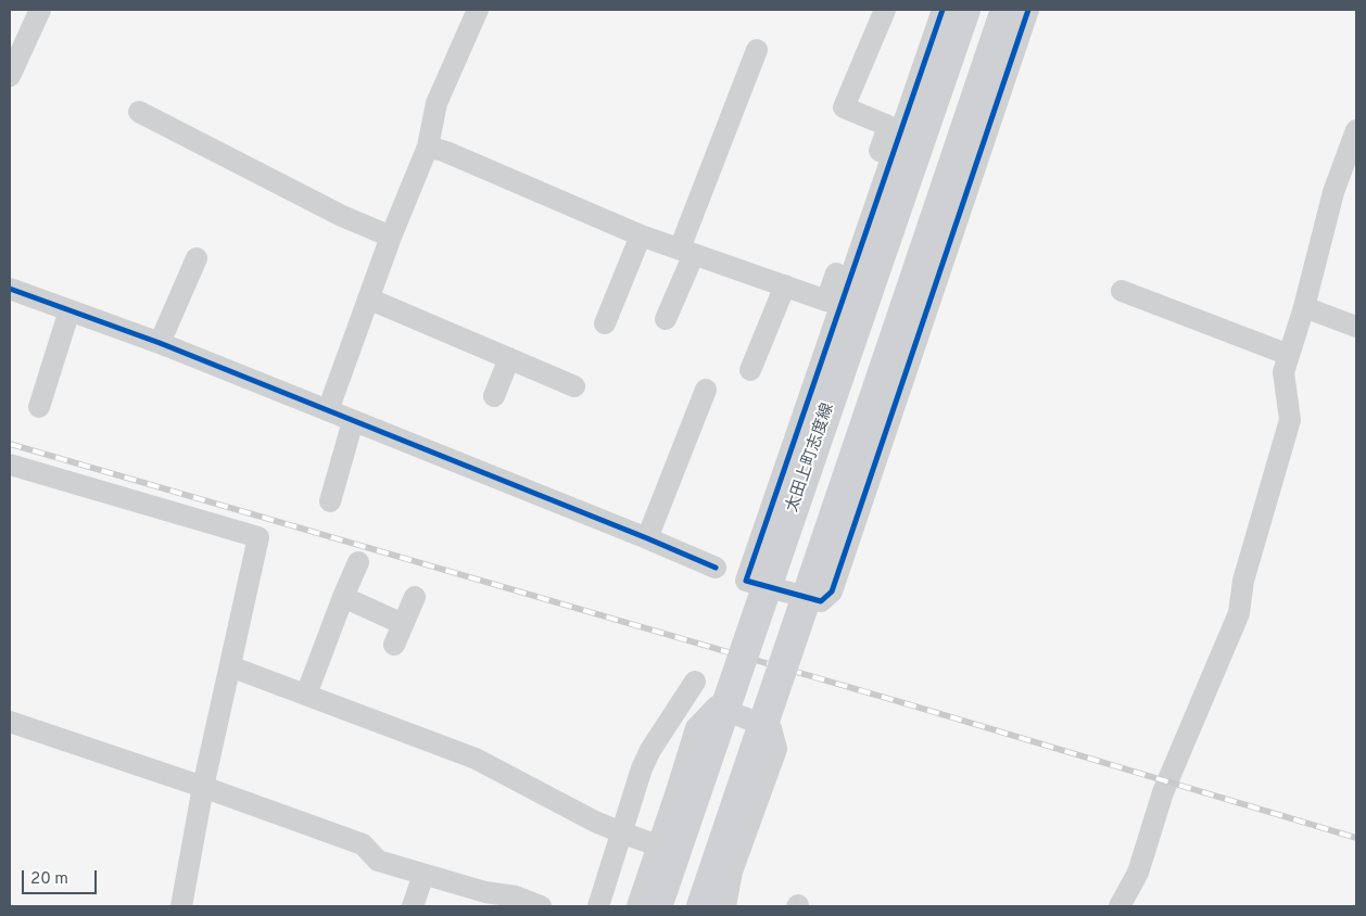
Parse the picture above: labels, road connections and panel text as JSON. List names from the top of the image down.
{
  "streets": {
    "main road": ["太田上町志度線"]
  },
  "scale_bar": "20 m"
}
